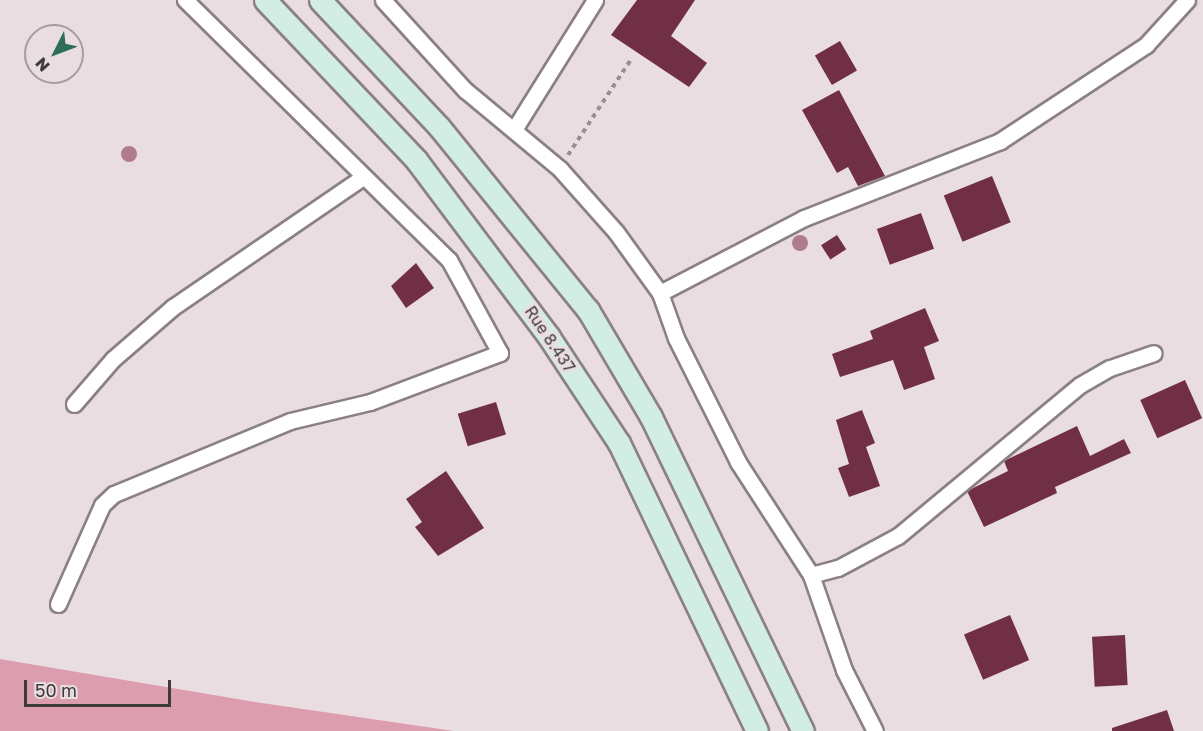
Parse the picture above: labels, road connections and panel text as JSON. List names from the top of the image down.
{
  "streets": {
    "main road": ["Rue 8.437"]
  },
  "scale_bar": "50 m",
  "north": "bottom left"
}
